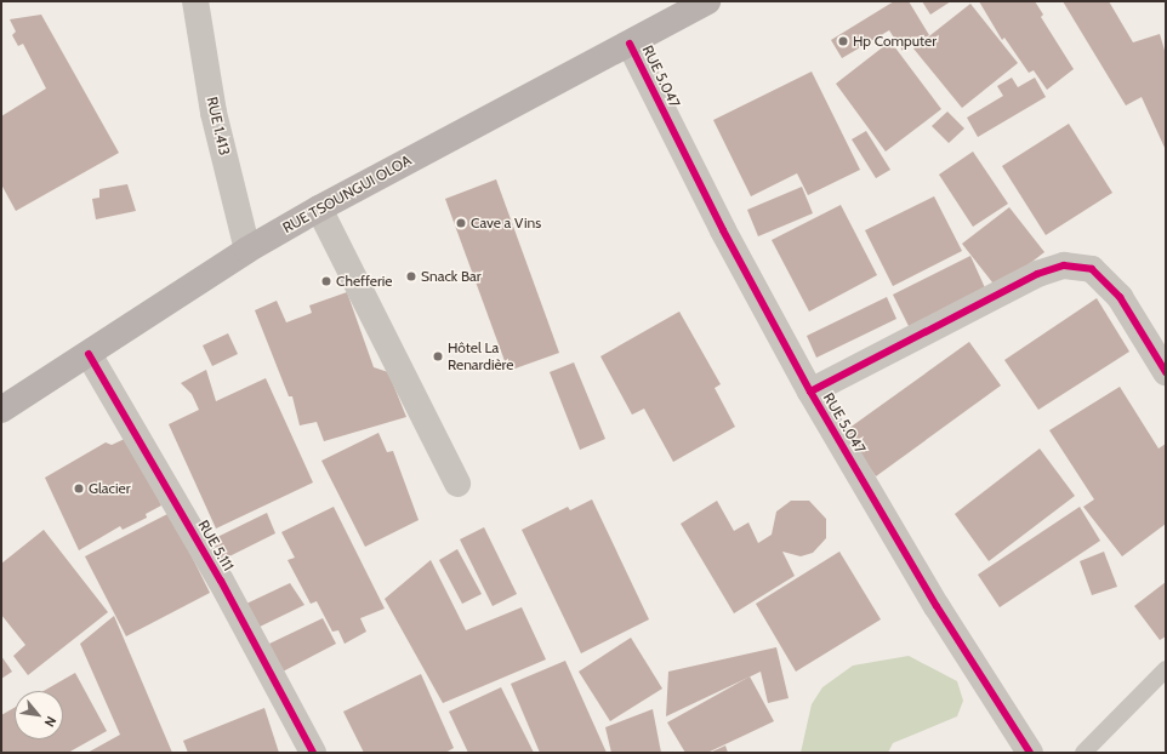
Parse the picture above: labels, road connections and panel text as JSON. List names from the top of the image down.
{
  "streets": {
    "main road": ["RUE TSOUNGUI OLOA"],
    "street": ["RUE 5.047", "RUE 1.413", "RUE 5.111"]
  },
  "crossings": [
    ["RUE 5.047", "RUE TSOUNGUI OLOA"],
    ["RUE 1.413", "RUE TSOUNGUI OLOA"],
    ["RUE TSOUNGUI OLOA", "RUE 5.111"]
  ],
  "places": [
    "Hp Computer",
    "Cave a Vins",
    "Snack Bar",
    "Chefferie",
    "Hôtel La Renardière",
    "Glacier"
  ],
  "north": "bottom right"
}
